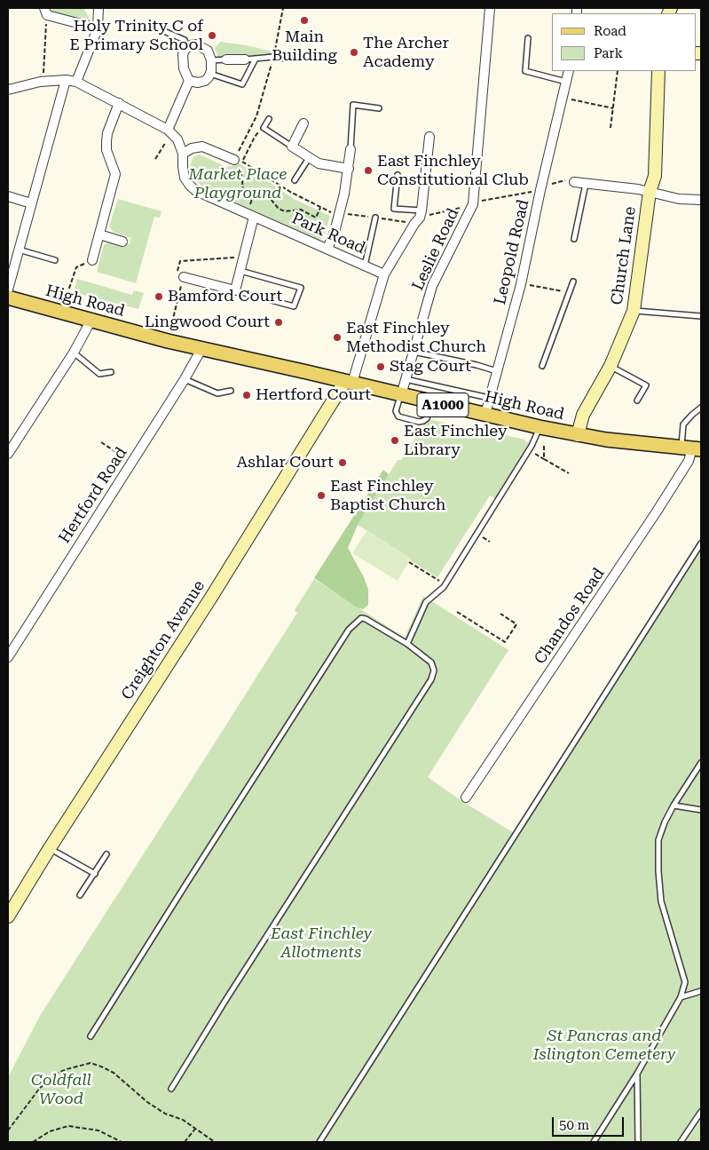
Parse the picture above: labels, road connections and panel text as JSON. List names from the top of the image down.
{
  "streets": {
    "main road": ["High Road", "A1000"],
    "street": [
      "Park Road",
      "Leslie Road",
      "Leopold Road",
      "Church Lane",
      "Hertford Road",
      "Chandos Road",
      "Creighton Avenue"
    ]
  },
  "crossings": [
    ["Leslie Road", "High Road"],
    ["Leopold Road", "High Road"],
    ["Church Lane", "High Road"],
    ["High Road", "Hertford Road"],
    ["High Road", "Chandos Road"],
    ["High Road", "Creighton Avenue"]
  ],
  "parks": [
    "Market Place Playground",
    "East Finchley Allotments",
    "St Pancras and Islington Cemetery",
    "Coldfall Wood"
  ],
  "places": [
    "Main Building",
    "Holy Trinity C of E Primary School",
    "The Archer Academy",
    "East Finchley Constitutional Club",
    "Bamford Court",
    "Lingwood Court",
    "East Finchley Methodist Church",
    "Stag Court",
    "Hertford Court",
    "East Finchley Library",
    "Ashlar Court",
    "East Finchley Baptist Church"
  ],
  "legend": ["Road", "Park"],
  "scale_bar": "50 m"
}
